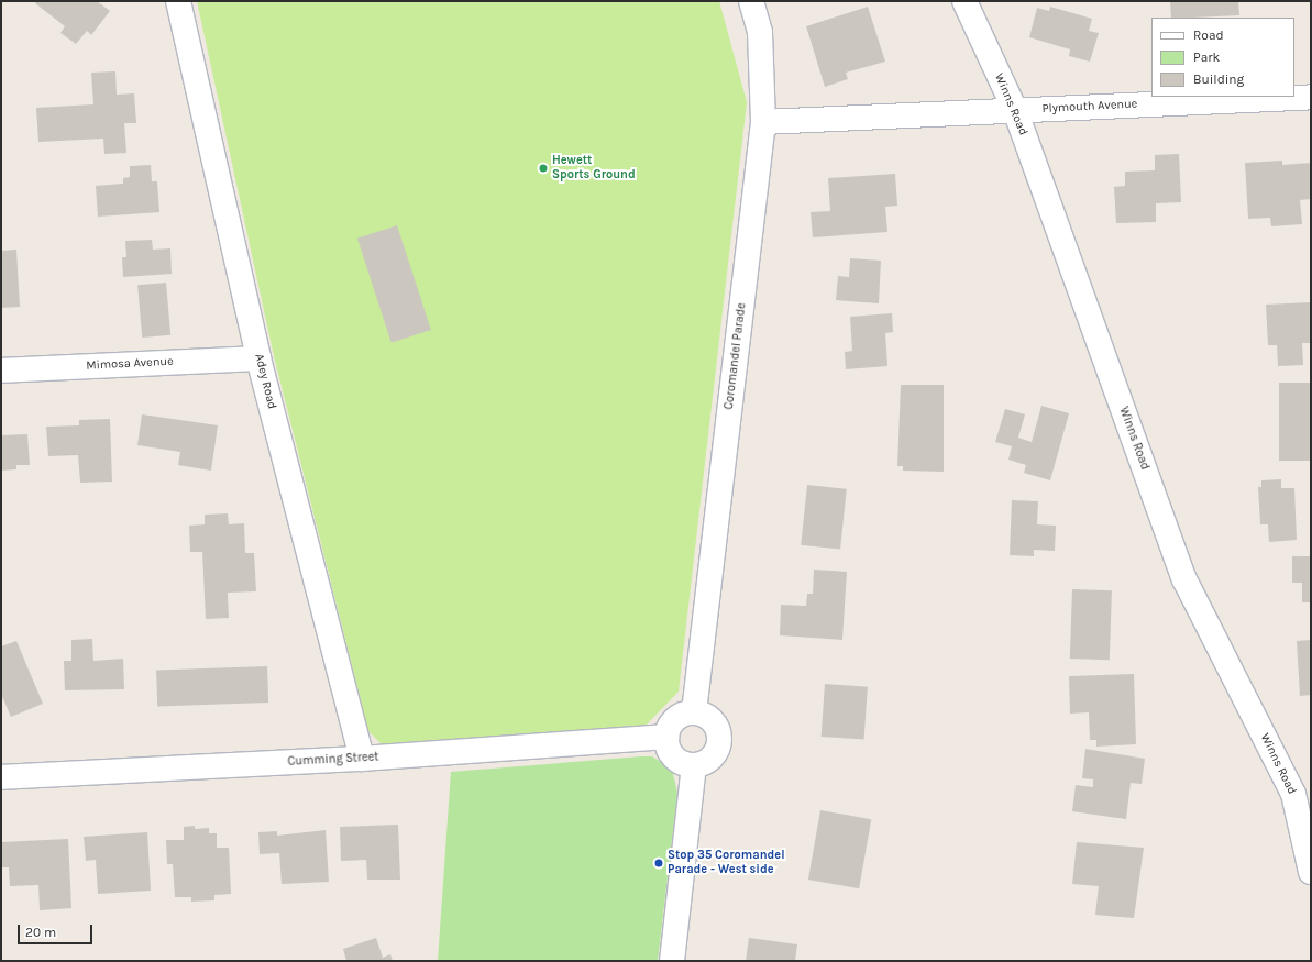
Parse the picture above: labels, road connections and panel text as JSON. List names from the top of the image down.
{
  "streets": {
    "street": [
      "Winns Road",
      "Plymouth Avenue",
      "Coromandel Parade",
      "Mimosa Avenue",
      "Adey Road",
      "Cumming Street"
    ]
  },
  "crossings": [
    ["Winns Road", "Plymouth Avenue"],
    ["Plymouth Avenue", "Coromandel Parade"],
    ["Coromandel Parade", "Cumming Street"],
    ["Mimosa Avenue", "Adey Road"],
    ["Adey Road", "Cumming Street"]
  ],
  "places": ["Hewett Sports Ground", "Stop 35 Coromandel Parade - West side"],
  "legend": ["Road", "Park", "Building"],
  "scale_bar": "20 m"
}
